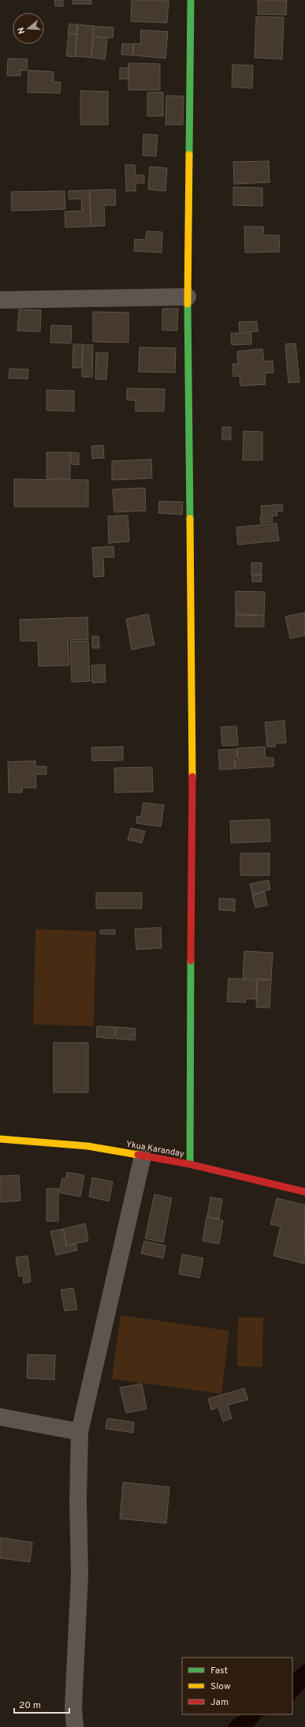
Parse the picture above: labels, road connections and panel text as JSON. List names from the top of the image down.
{
  "streets": {
    "street": ["Ykua Karanday"]
  },
  "legend": ["Fast", "Slow", "Jam"],
  "scale_bar": "20 m",
  "north": "left"
}
